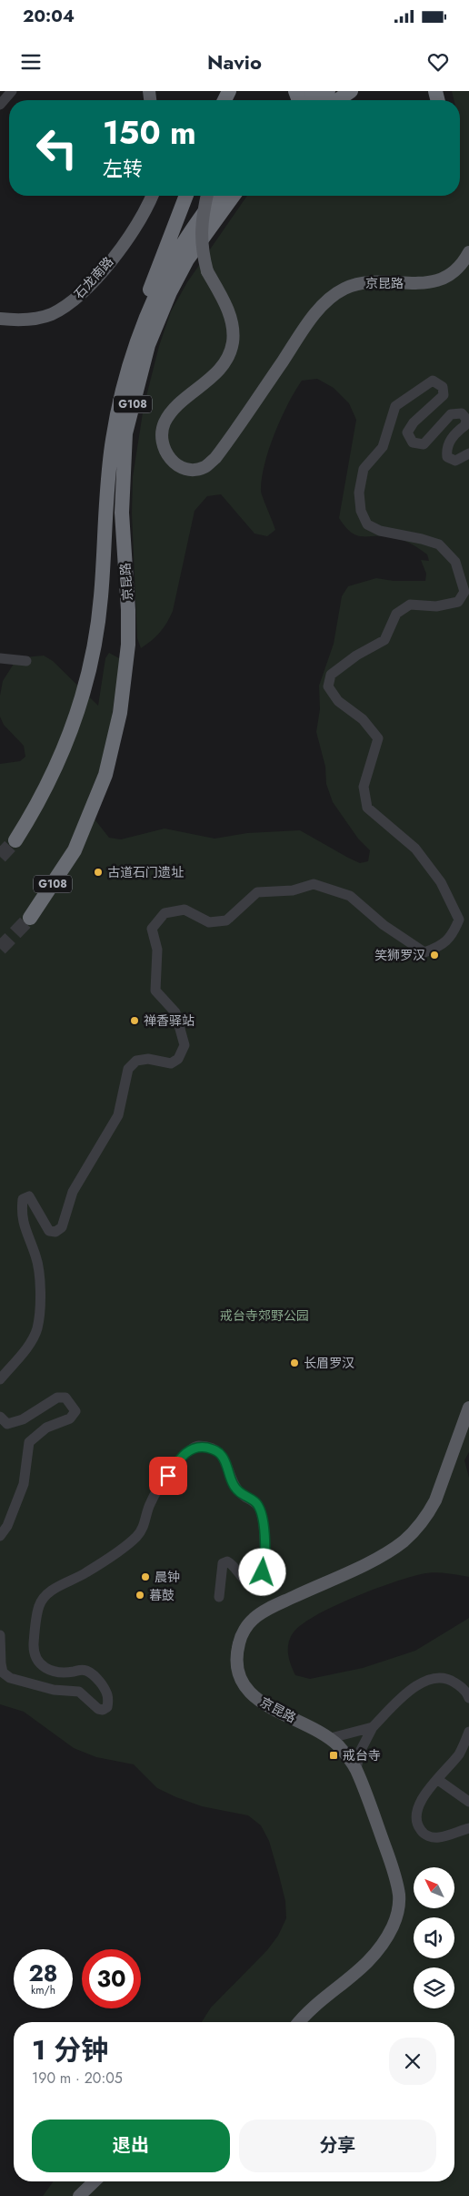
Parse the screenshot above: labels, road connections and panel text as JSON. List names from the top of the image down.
{
  "streets": {
    "highway": ["京昆路", "G108"],
    "main road": ["石龙南路"]
  },
  "parks": ["戒台寺郊野公园"],
  "places": {
    "other": [
      "古道石门遗址",
      "笑狮罗汉",
      "禅香驿站",
      "长眉罗汉",
      "晨钟",
      "暮鼓"
    ],
    "transit": ["戒台寺"]
  },
  "north": "top left",
  "page": {
    "status": "20:04",
    "header": "Navio",
    "turn": ["150 m", "左转"],
    "speed": "28 km/h",
    "limit": "30",
    "heading": ["1 分钟", "190 m · 20:05"],
    "buttons": ["退出", "分享"]
  }
}
